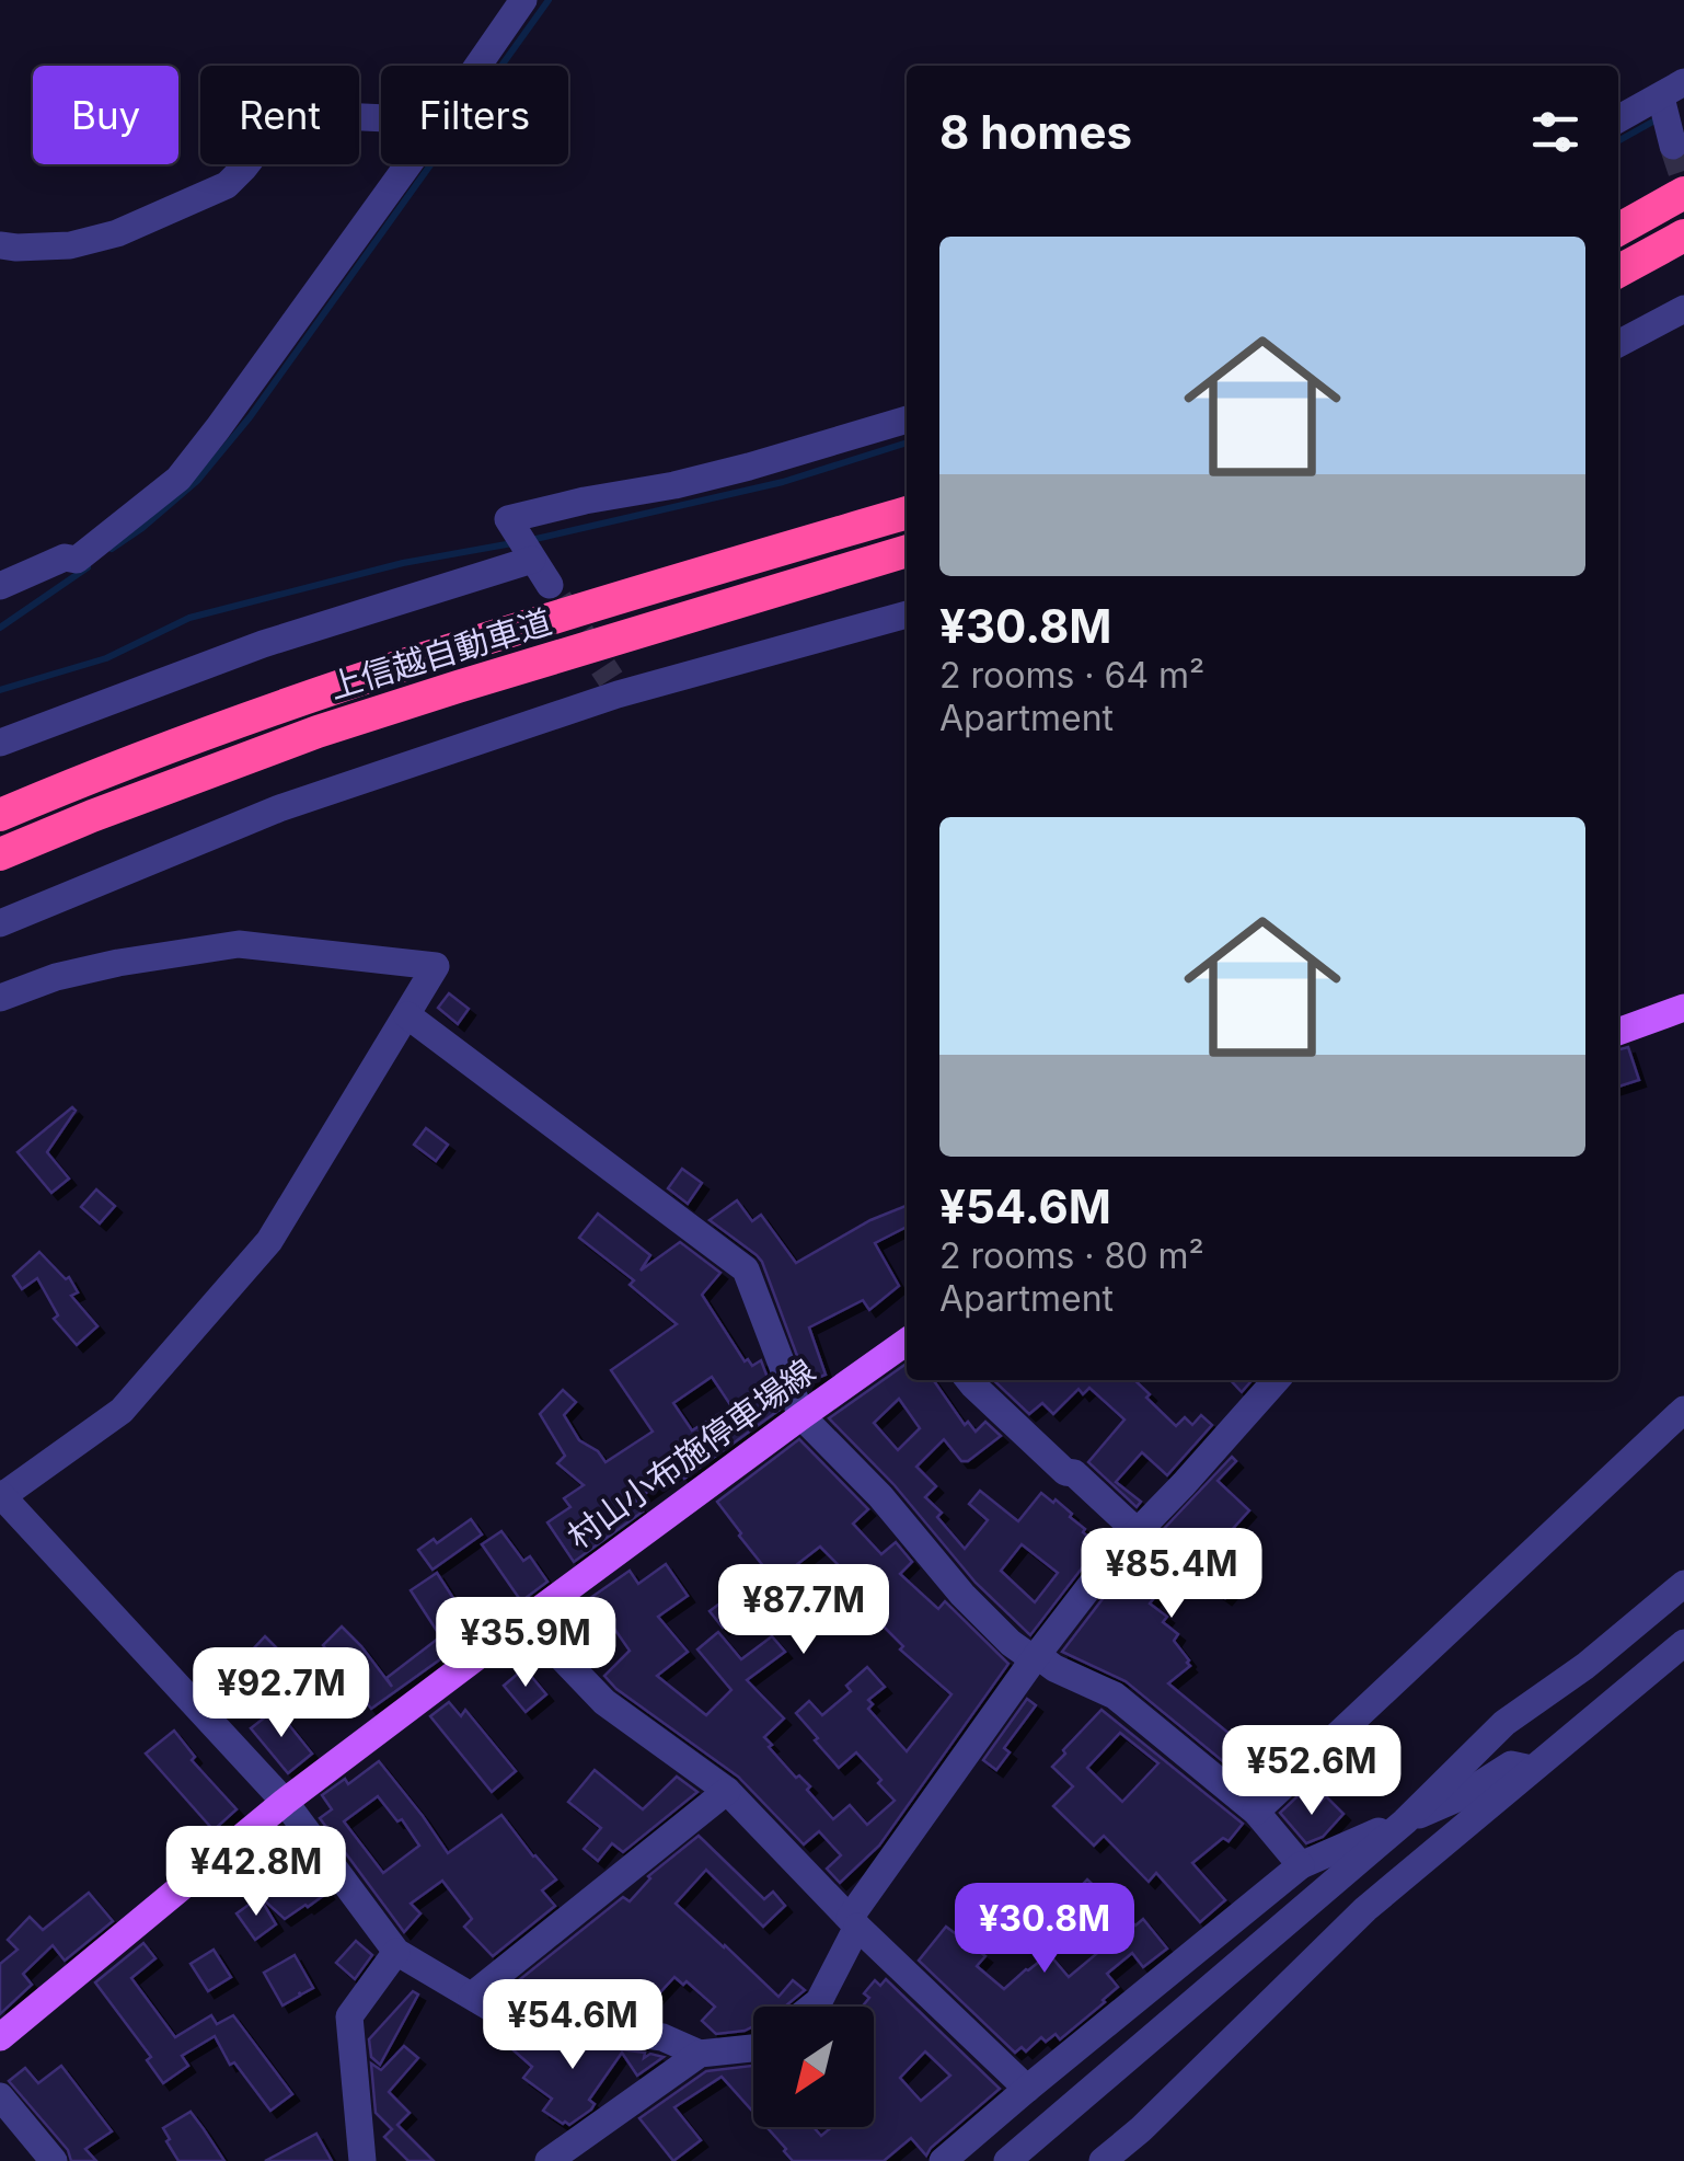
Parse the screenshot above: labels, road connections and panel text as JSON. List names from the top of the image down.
{
  "streets": {
    "highway": ["上信越自動車道"],
    "main road": ["村山小布施停車場線"]
  },
  "north": "bottom left",
  "page": {
    "chip": ["Buy", "Rent", "Filters"],
    "heading": "8 homes",
    "list": [
      {
        "name": "¥30.8M",
        "note": "2 rooms · 64 m² · Apartment"
      },
      {
        "name": "¥54.6M",
        "note": "2 rooms · 80 m² · Apartment"
      }
    ],
    "price": [
      "¥85.4M",
      "¥87.7M",
      "¥35.9M",
      "¥92.7M",
      "¥52.6M",
      "¥42.8M",
      "¥30.8M",
      "¥54.6M"
    ]
  }
}
